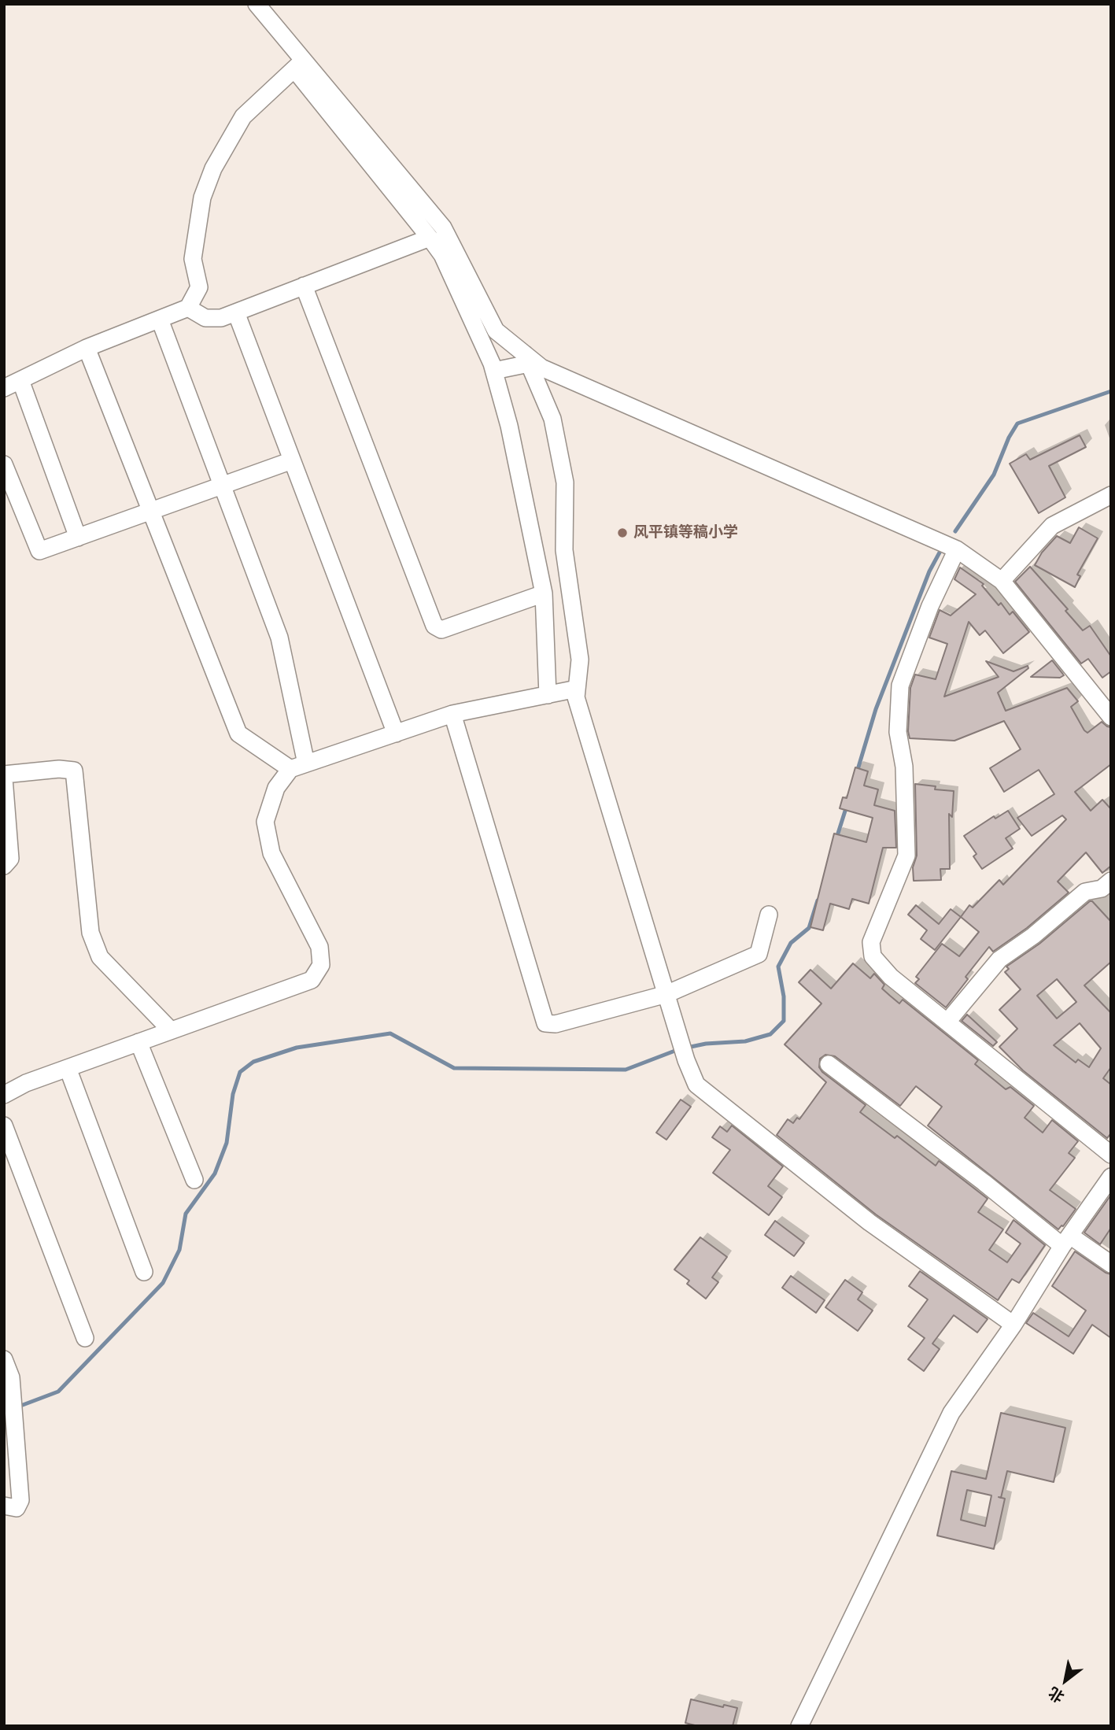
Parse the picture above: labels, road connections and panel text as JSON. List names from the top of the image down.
{
  "places": ["风平镇等稿小学"],
  "north": "bottom left"
}
